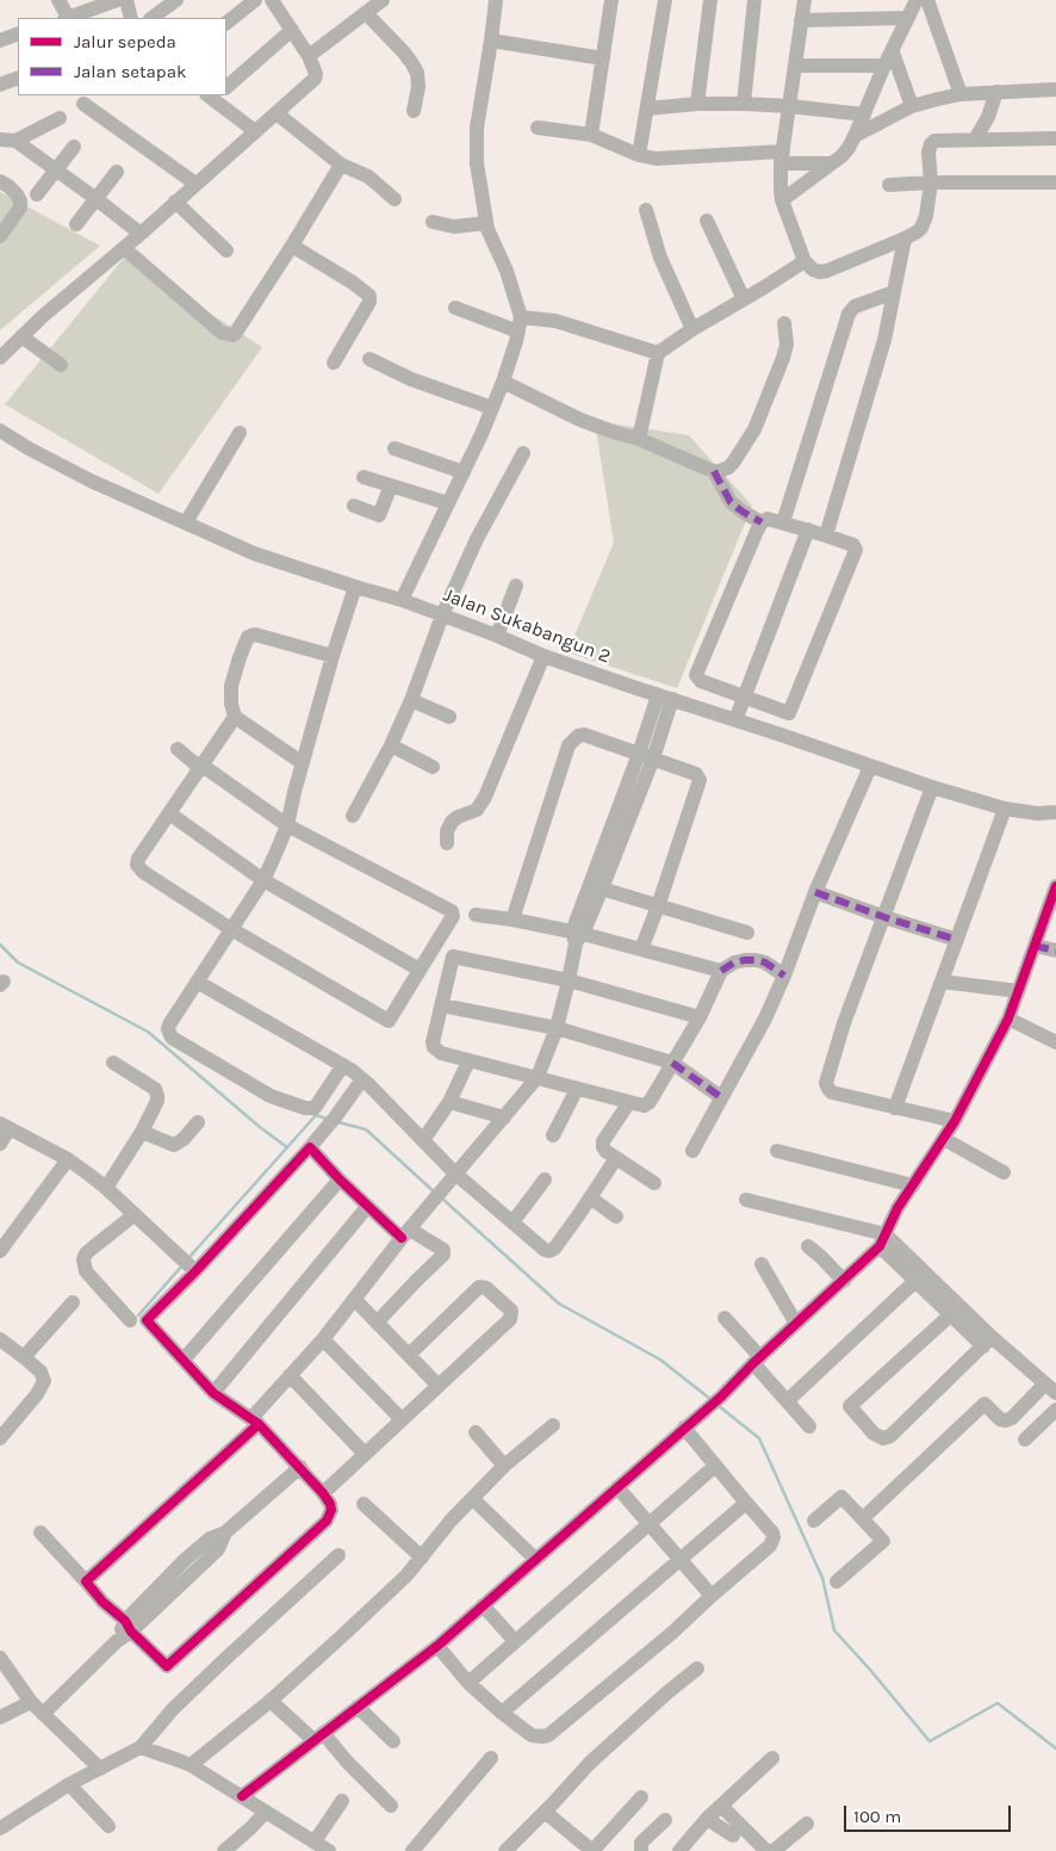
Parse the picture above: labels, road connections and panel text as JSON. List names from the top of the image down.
{
  "streets": {
    "street": ["Jalan Sukabangun 2"]
  },
  "legend": ["Jalur sepeda", "Jalan setapak"],
  "scale_bar": "100 m"
}
